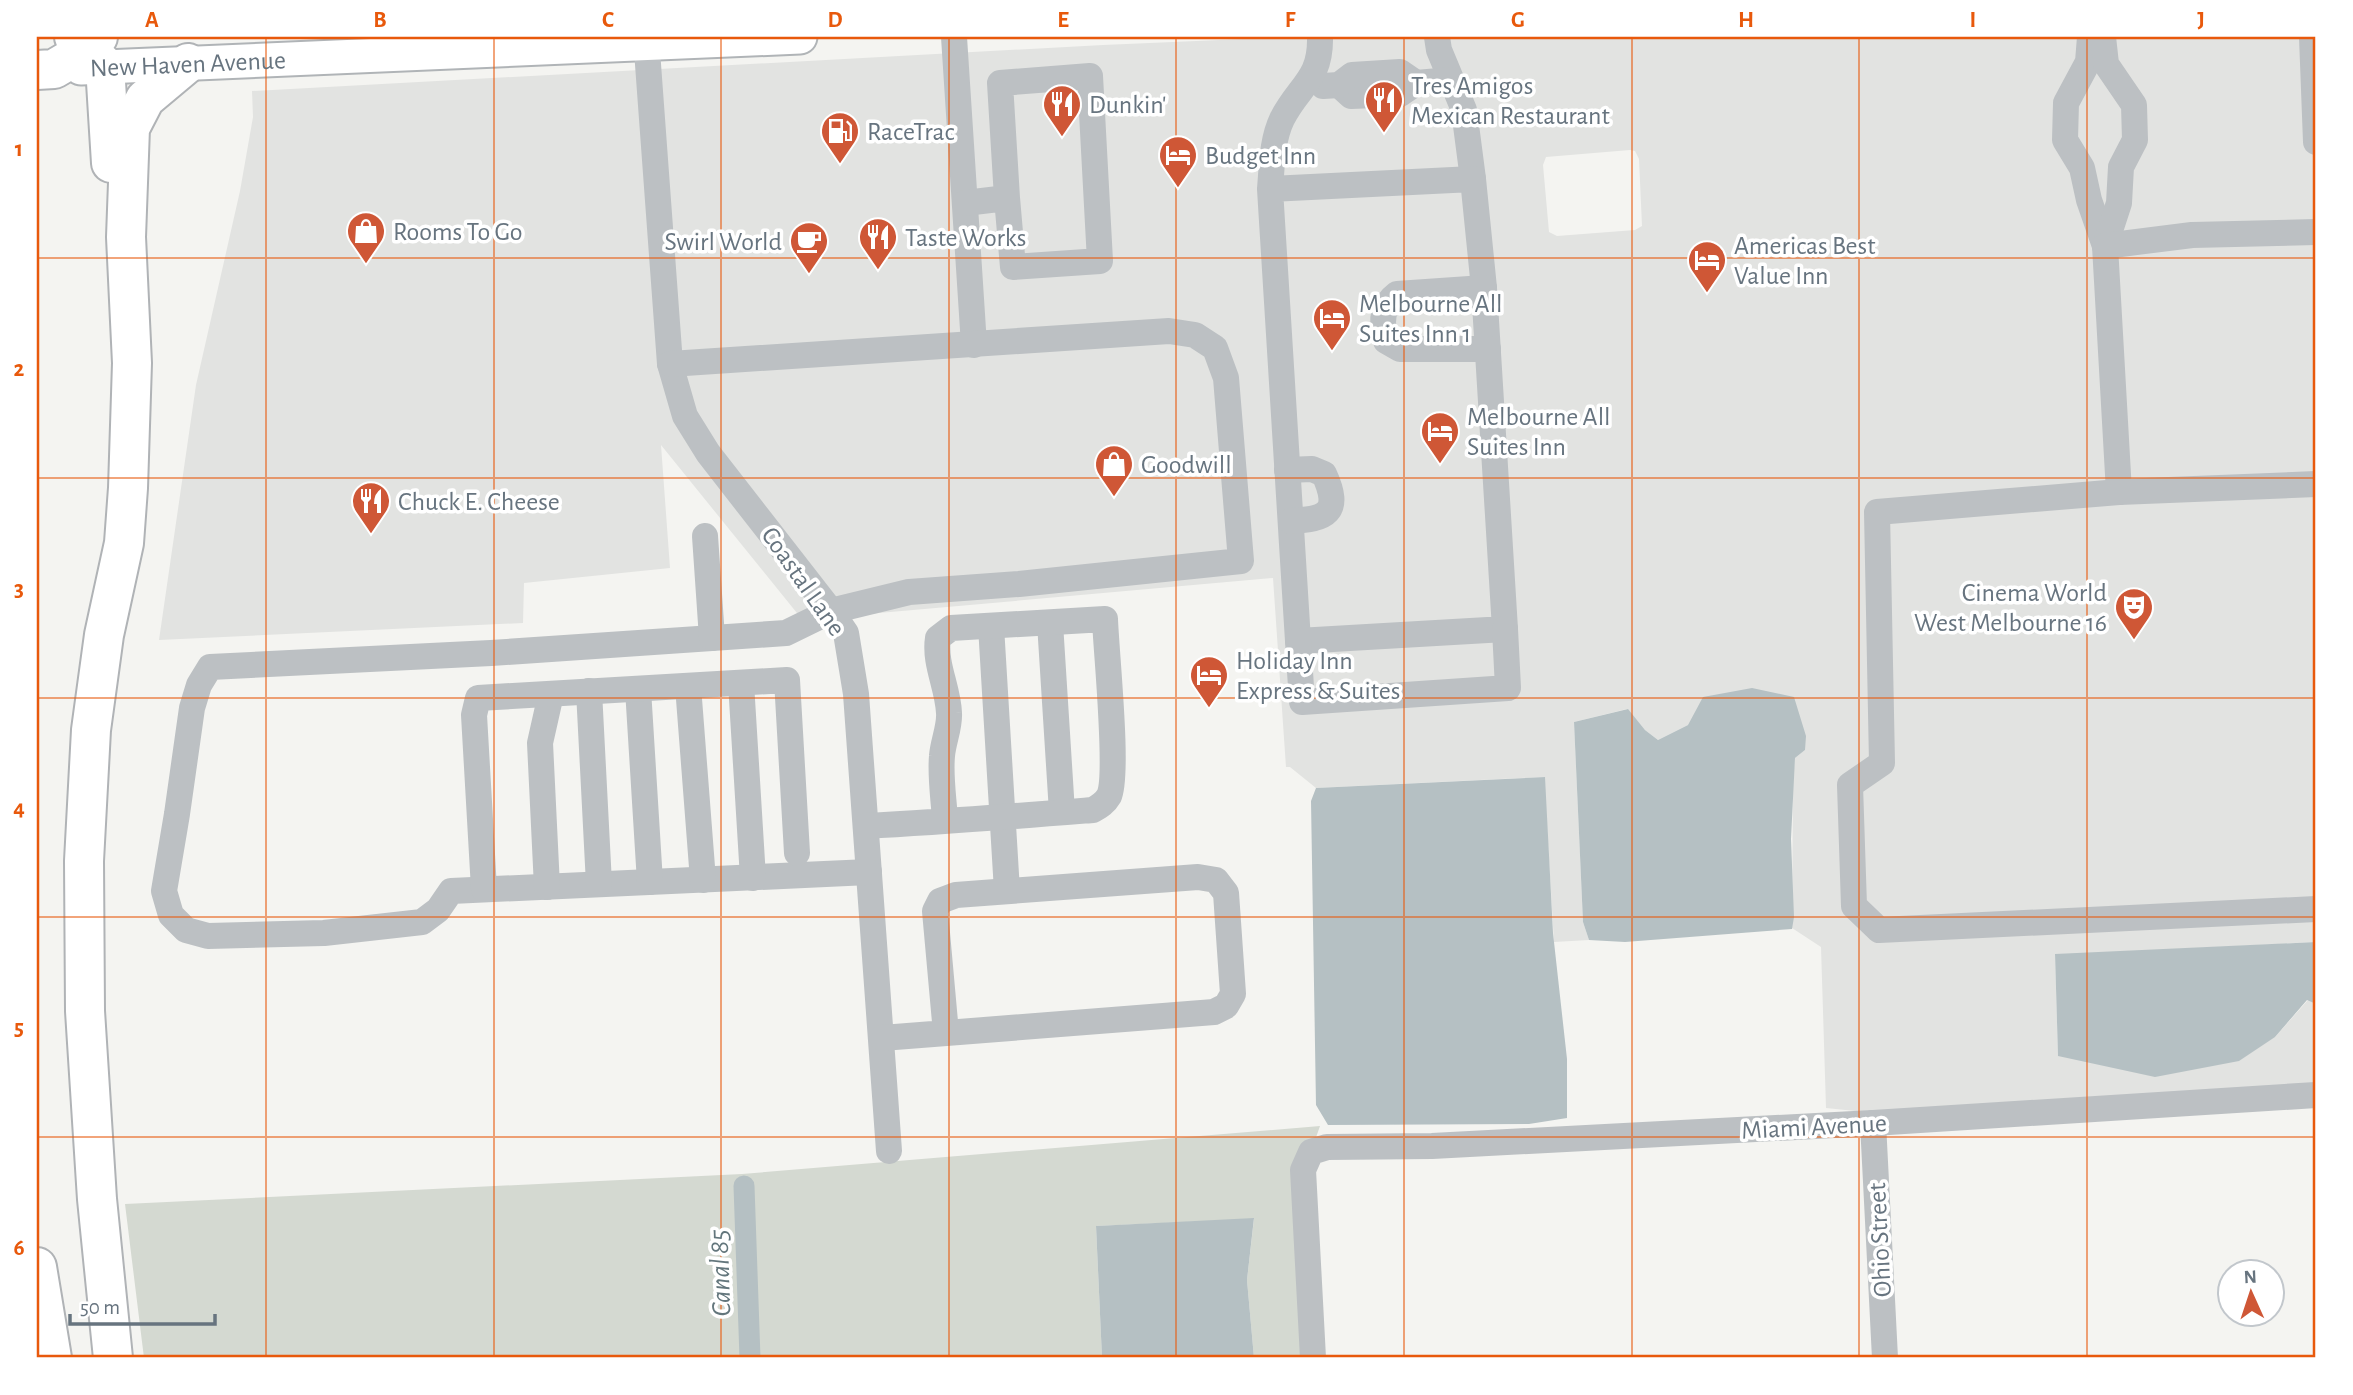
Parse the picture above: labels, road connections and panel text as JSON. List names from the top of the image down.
{
  "streets": {
    "main road": ["New Haven Avenue"],
    "street": ["Coastal Lane", "Miami Avenue", "Ohio Street"]
  },
  "crossings": [
    ["New Haven Avenue", "Coastal Lane"],
    ["Miami Avenue", "Ohio Street"]
  ],
  "water": ["Canal 85"],
  "places": {
    "restaurant": [
      "Tres Amigos Mexican Restaurant",
      "Dunkin'",
      "Taste Works",
      "Chuck E. Cheese"
    ],
    "fuel station": ["RaceTrac"],
    "hotel": [
      "Budget Inn",
      "Americas Best Value Inn",
      "Melbourne All Suites Inn 1",
      "Melbourne All Suites Inn",
      "Holiday Inn Express & Suites"
    ],
    "shop": ["Rooms To Go", "Goodwill"],
    "cafe": ["Swirl World"],
    "theatre": ["Cinema World West Melbourne 16"]
  },
  "scale_bar": "50 m",
  "north": "top",
  "grid": {
    "columns": [
      "A",
      "B",
      "C",
      "D",
      "E",
      "F",
      "G",
      "H",
      "I",
      "J"
    ],
    "rows": [
      "1",
      "2",
      "3",
      "4",
      "5",
      "6"
    ]
  }
}
